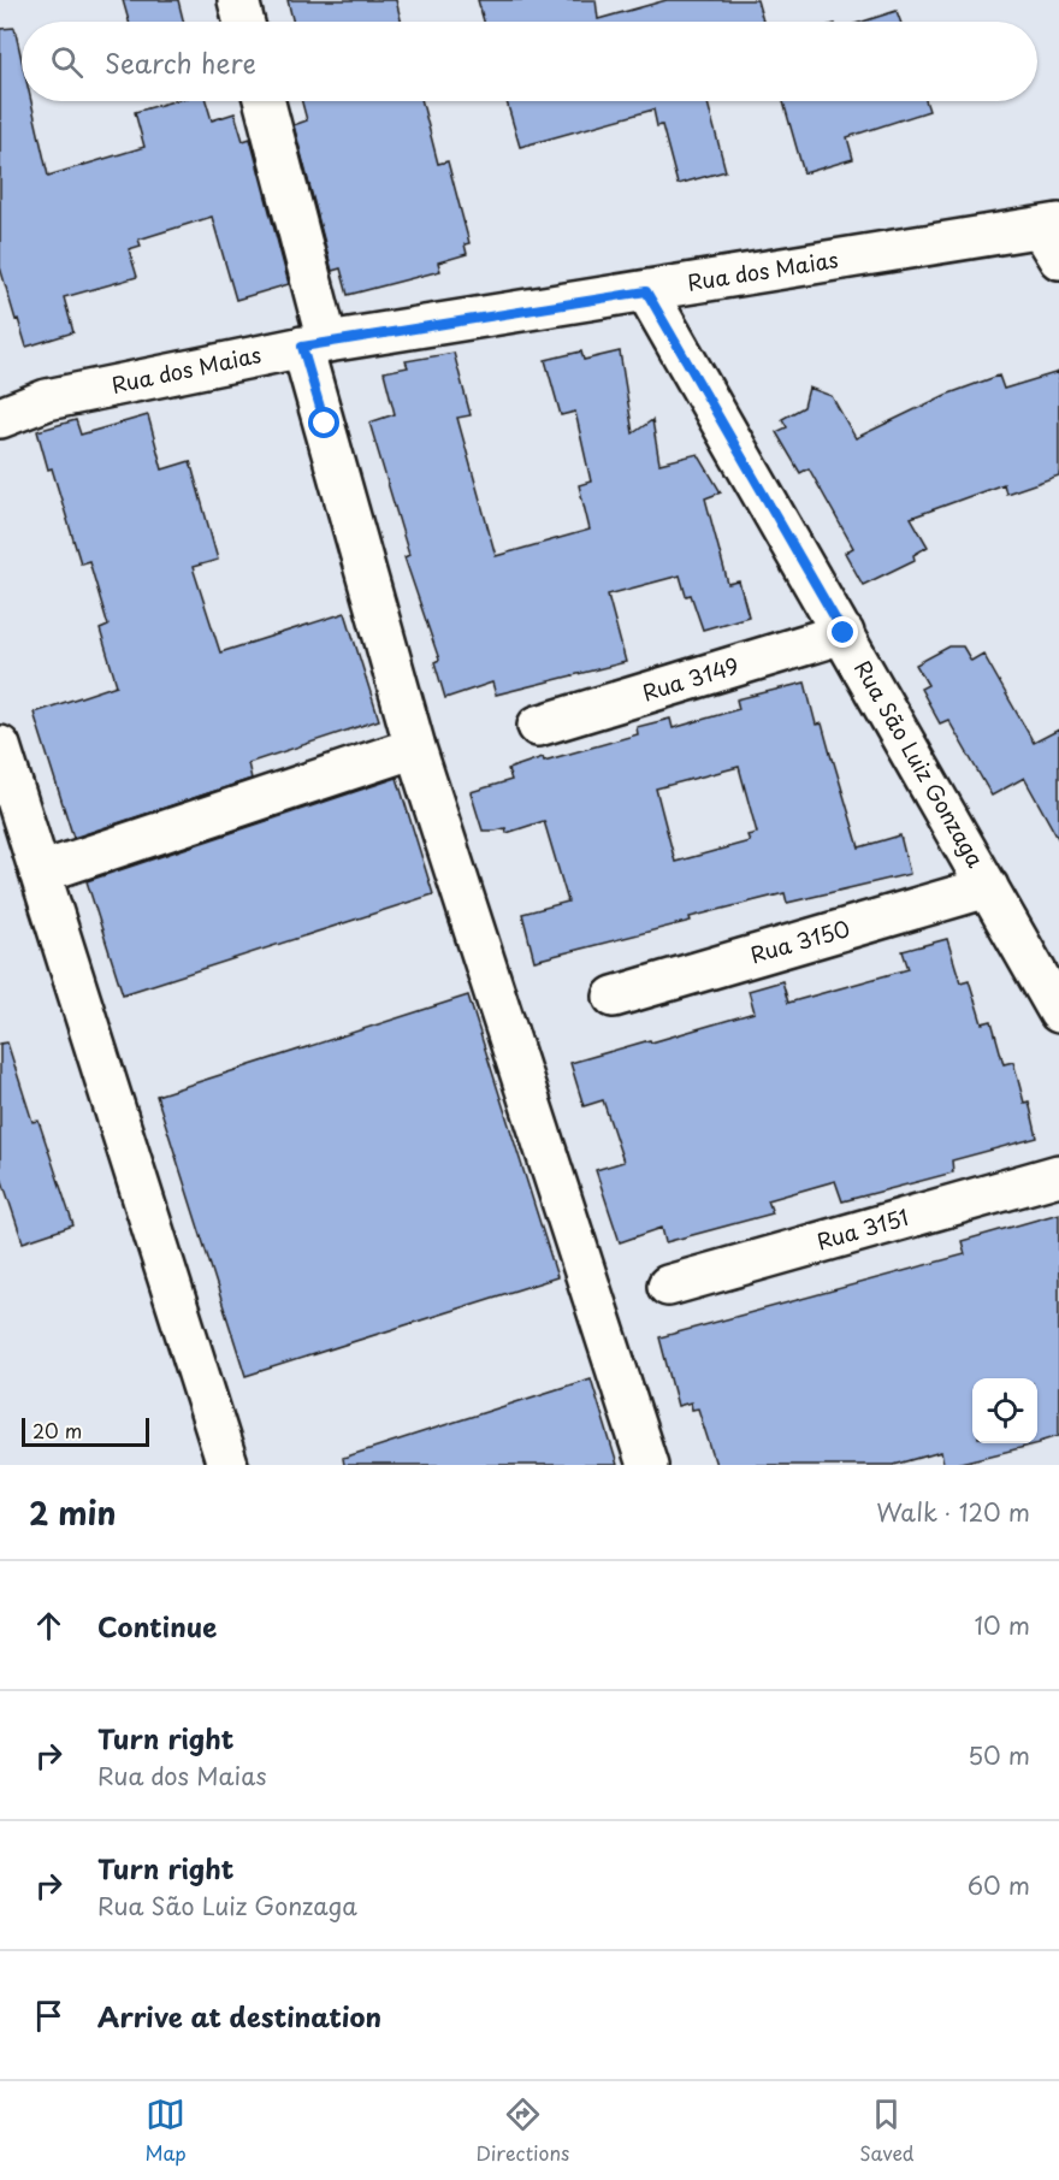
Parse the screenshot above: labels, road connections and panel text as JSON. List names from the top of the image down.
{
  "streets": {
    "street": [
      "Rua dos Maias",
      "Rua 3149",
      "Rua São Luiz Gonzaga",
      "Rua 3150",
      "Rua 3151"
    ]
  },
  "crossings": [
    ["Rua dos Maias", "Rua São Luiz Gonzaga"],
    ["Rua 3149", "Rua São Luiz Gonzaga"],
    ["Rua São Luiz Gonzaga", "Rua 3150"]
  ],
  "scale_bar": "20 m",
  "page": {
    "search": "Search here",
    "scale": "20 m",
    "heading": ["2 min", "Walk · 120 m"],
    "list": [
      ["Continue", "10 m"],
      ["Turn right", "Rua dos Maias", "50 m"],
      ["Turn right", "Rua São Luiz Gonzaga", "60 m"],
      "Arrive at destination"
    ],
    "nav": ["Map", "Directions", "Saved"]
  }
}
